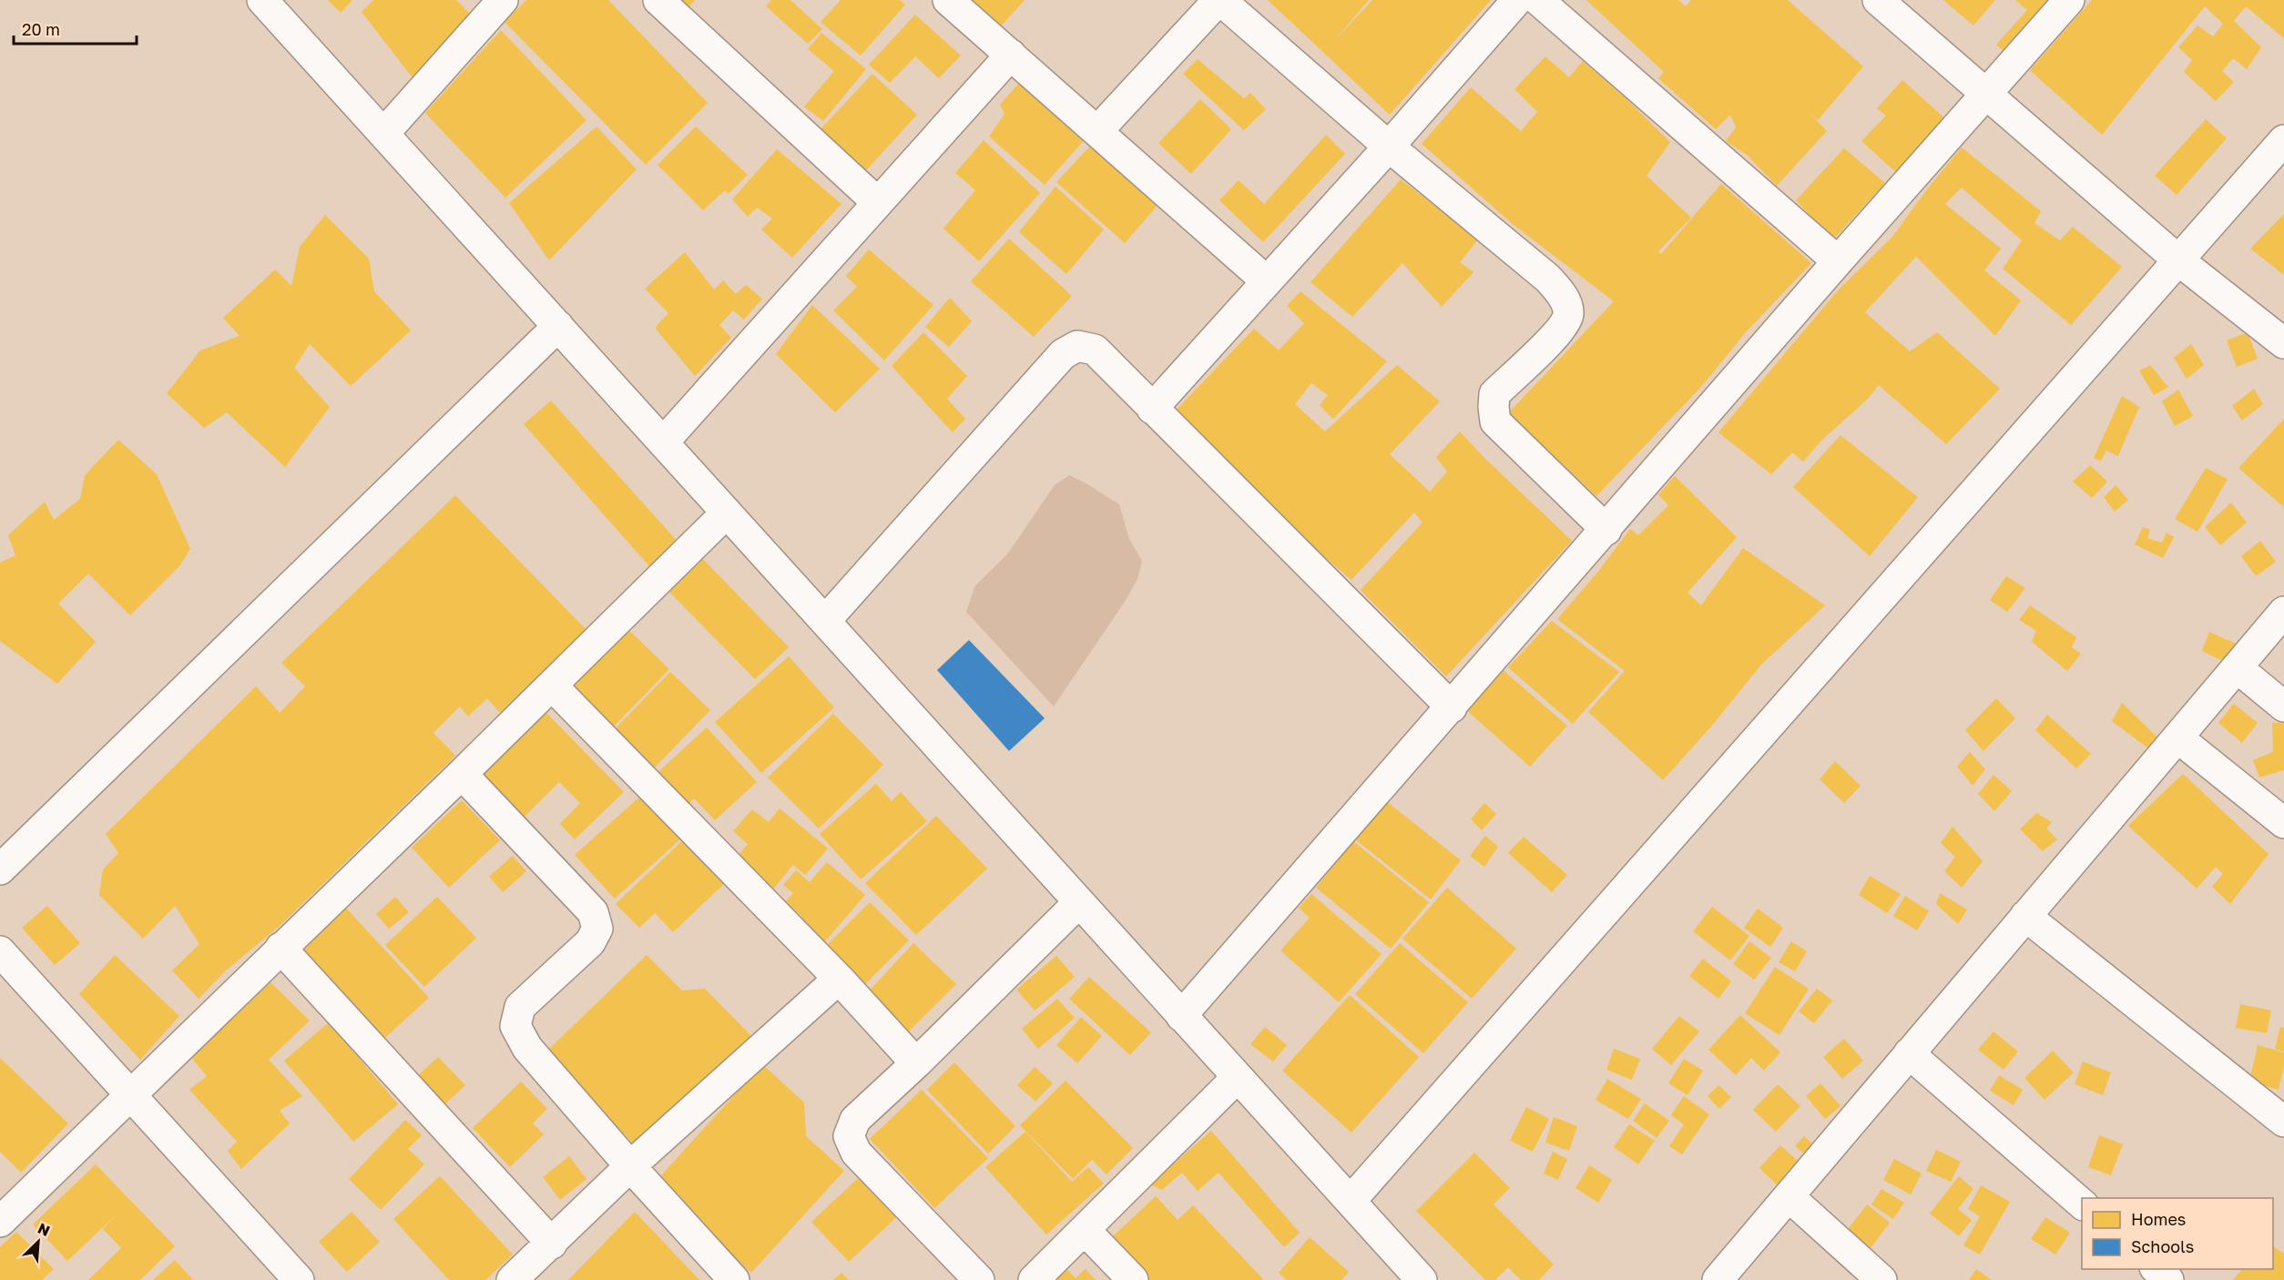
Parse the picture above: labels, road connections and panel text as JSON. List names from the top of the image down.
{
  "legend": ["Homes", "Schools"],
  "scale_bar": "20 m",
  "north": "top right"
}
